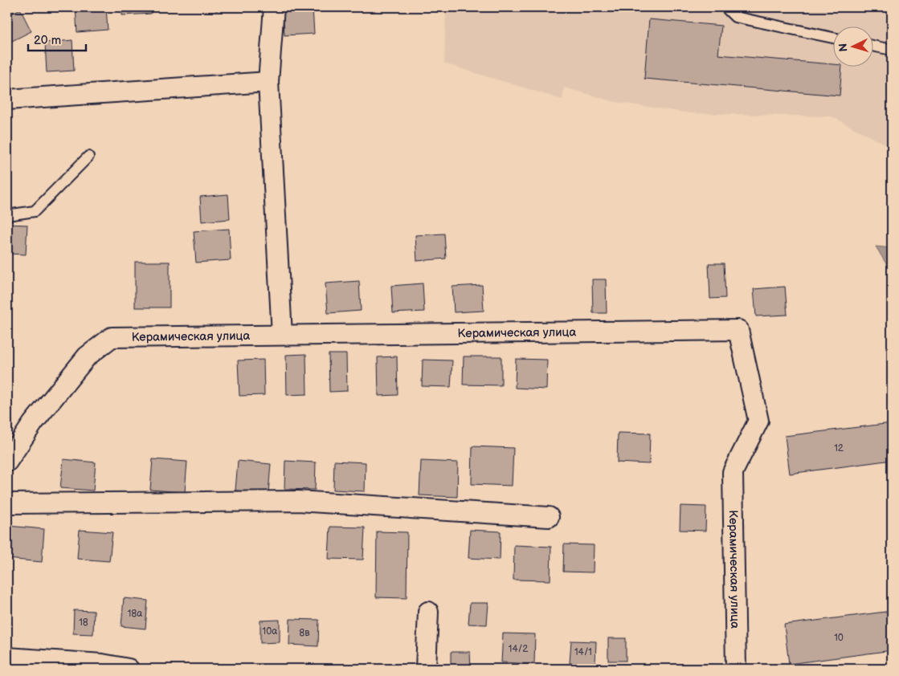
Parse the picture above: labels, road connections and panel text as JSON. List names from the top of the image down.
{
  "streets": {
    "street": ["Керамическая улица"]
  },
  "house_numbers": [
    "12",
    "18а",
    "18",
    "10а",
    "8в",
    "10",
    "14/2",
    "14/1"
  ],
  "scale_bar": "20 m",
  "north": "left"
}
